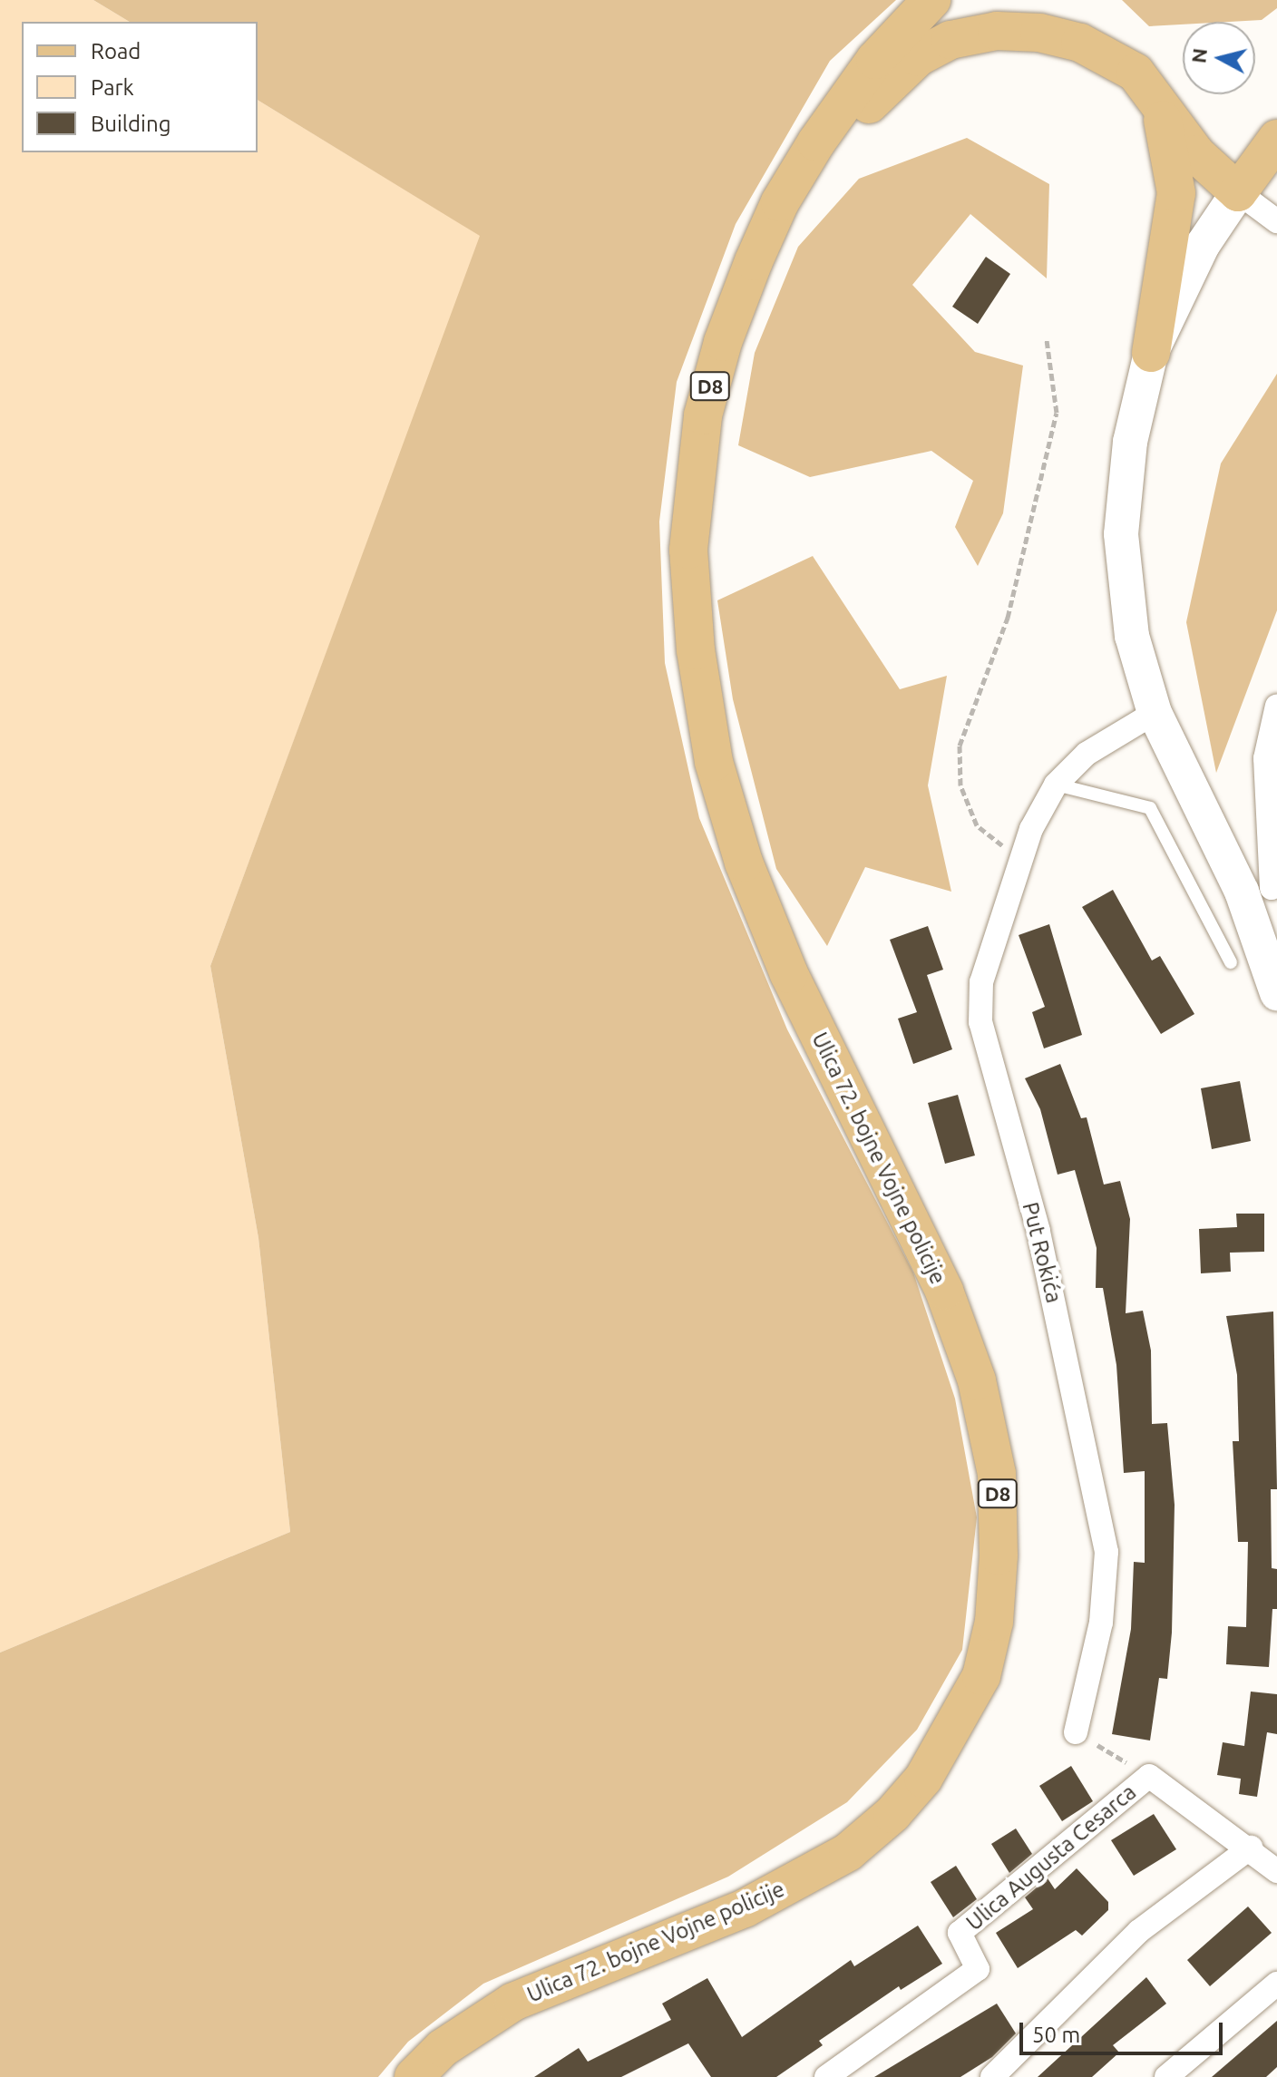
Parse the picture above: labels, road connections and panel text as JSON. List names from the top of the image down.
{
  "streets": {
    "main road": ["D8", "Ulica 72. bojne Vojne policije"],
    "street": ["Put Rokića", "Ulica Augusta Cesarca"]
  },
  "legend": ["Road", "Park", "Building"],
  "scale_bar": "50 m",
  "north": "left"
}
